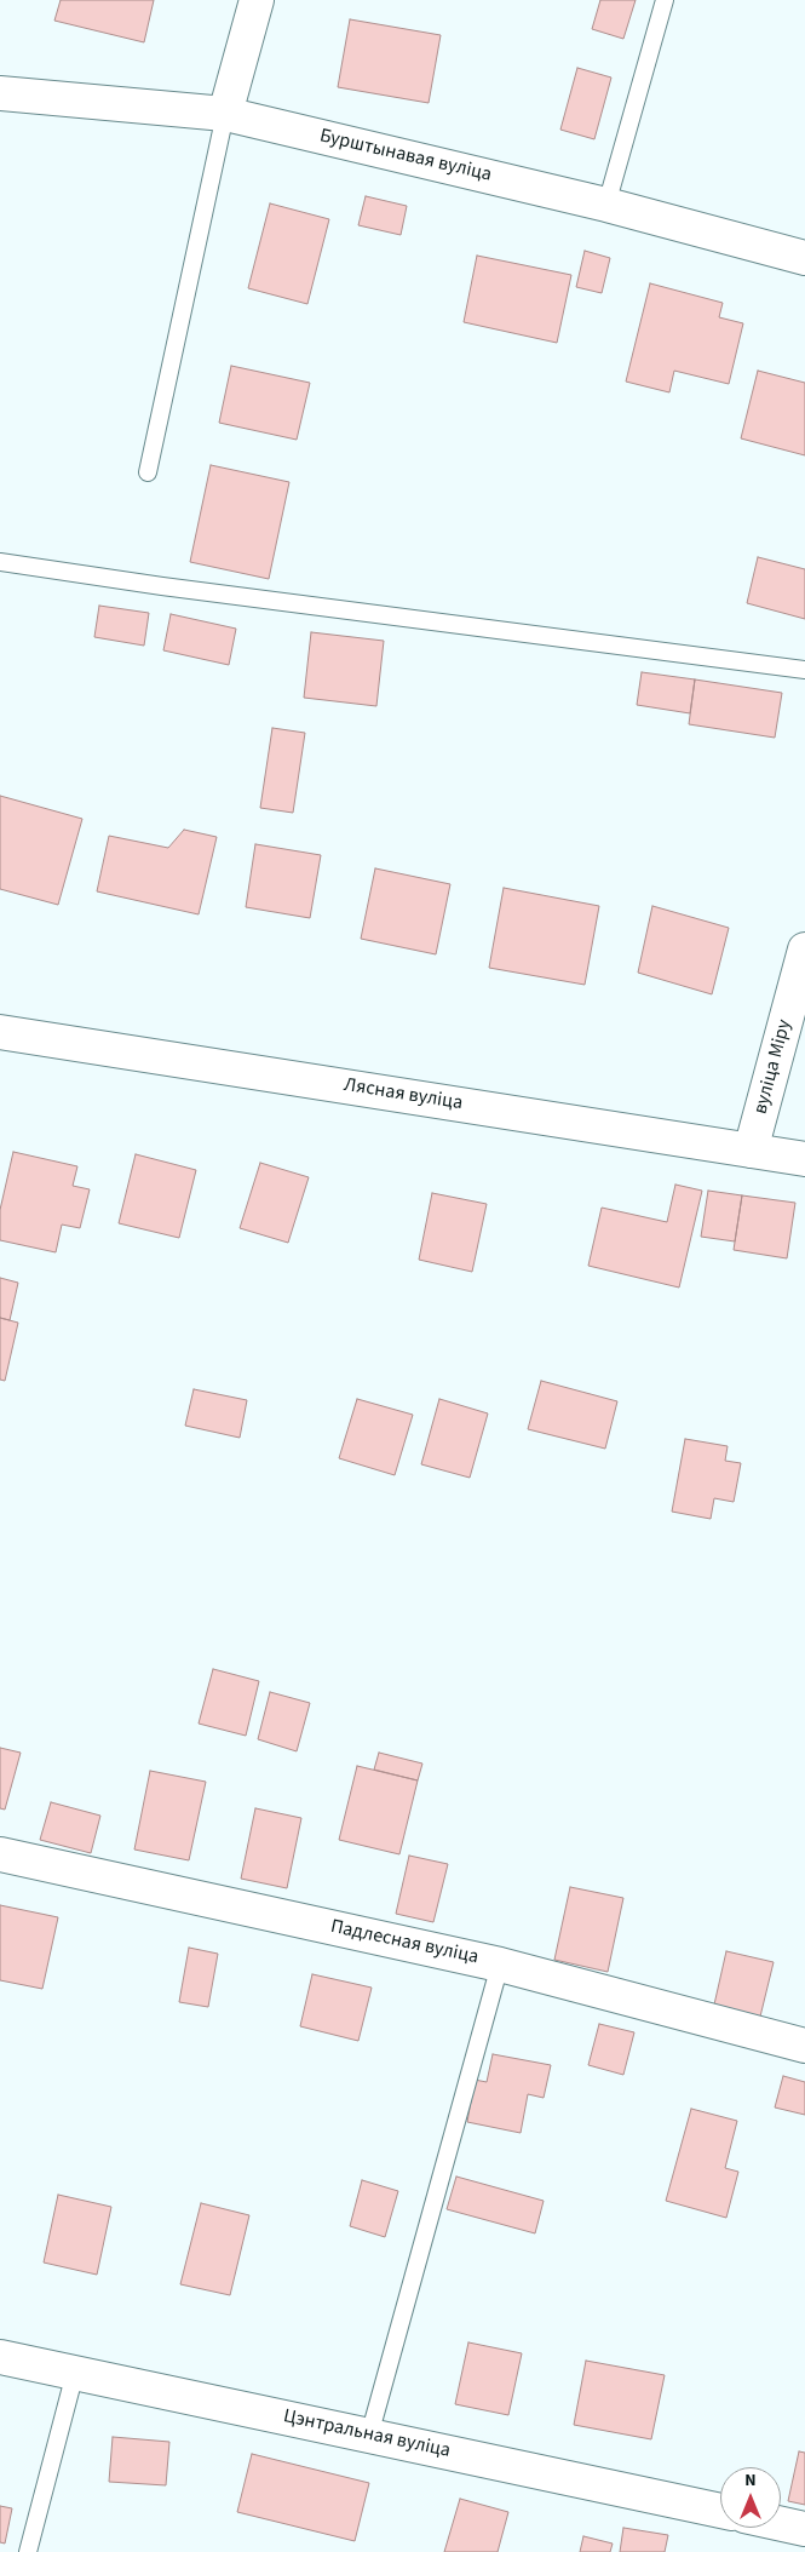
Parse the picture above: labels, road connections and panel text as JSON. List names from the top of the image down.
{
  "streets": {
    "street": [
      "Бурштынавая вуліца",
      "вуліца Міру",
      "Лясная вуліца",
      "Падлесная вуліца",
      "Цэнтральная вуліца"
    ]
  },
  "crossings": [
    ["вуліца Міру", "Лясная вуліца"]
  ],
  "north": "top"
}
